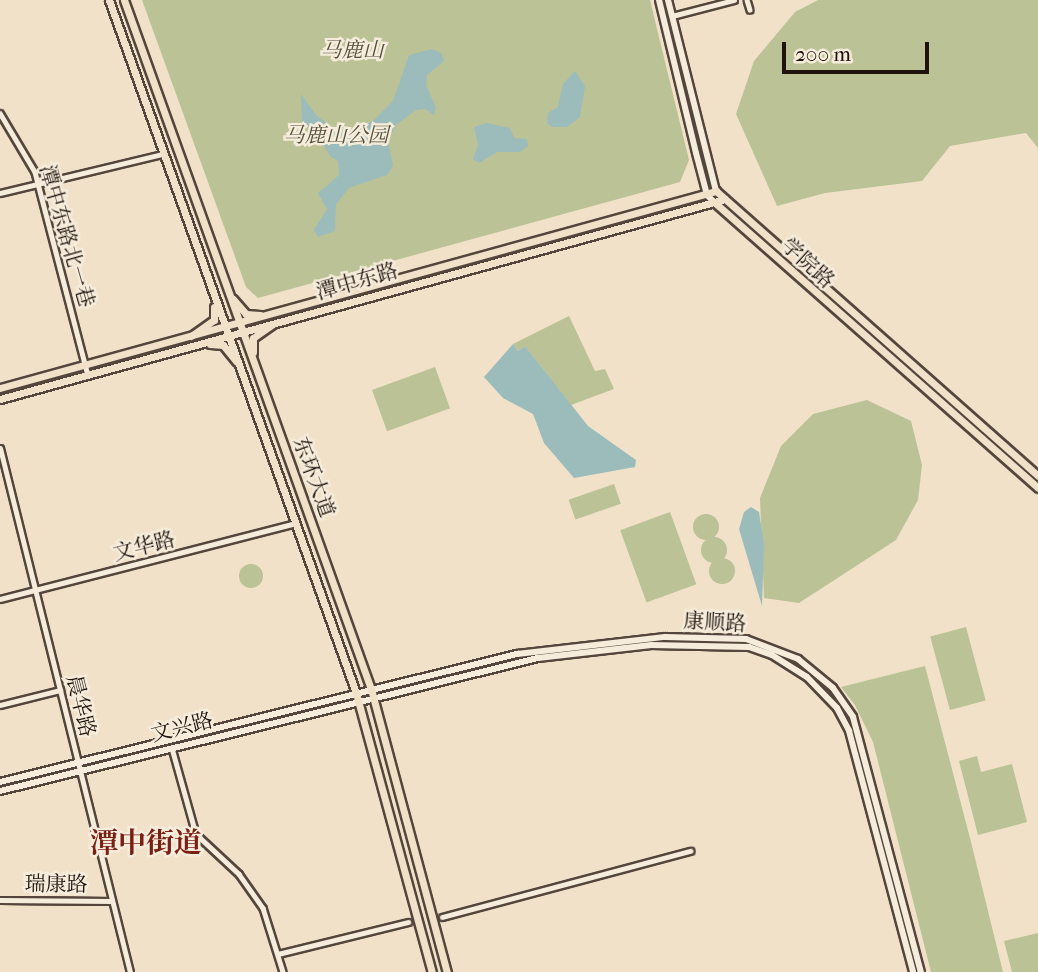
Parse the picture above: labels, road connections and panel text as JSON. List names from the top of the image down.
{
  "streets": {
    "main road": [
      "学院路",
      "潭中东路",
      "东环大道",
      "康顺路",
      "文兴路"
    ],
    "street": [
      "潭中东路北一巷",
      "文华路",
      "晨华路",
      "瑞康路"
    ]
  },
  "crossings": [
    ["潭中东路北一巷", "潭中东路"],
    ["学院路", "潭中东路"],
    ["潭中东路", "东环大道"],
    ["东环大道", "文华路"],
    ["东环大道", "康顺路"],
    ["东环大道", "文兴路"],
    ["文华路", "晨华路"],
    ["康顺路", "文兴路"],
    ["晨华路", "文兴路"],
    ["晨华路", "瑞康路"]
  ],
  "districts": ["潭中街道"],
  "parks": ["马鹿山", "马鹿山公园"],
  "scale_bar": "200 m"
}
